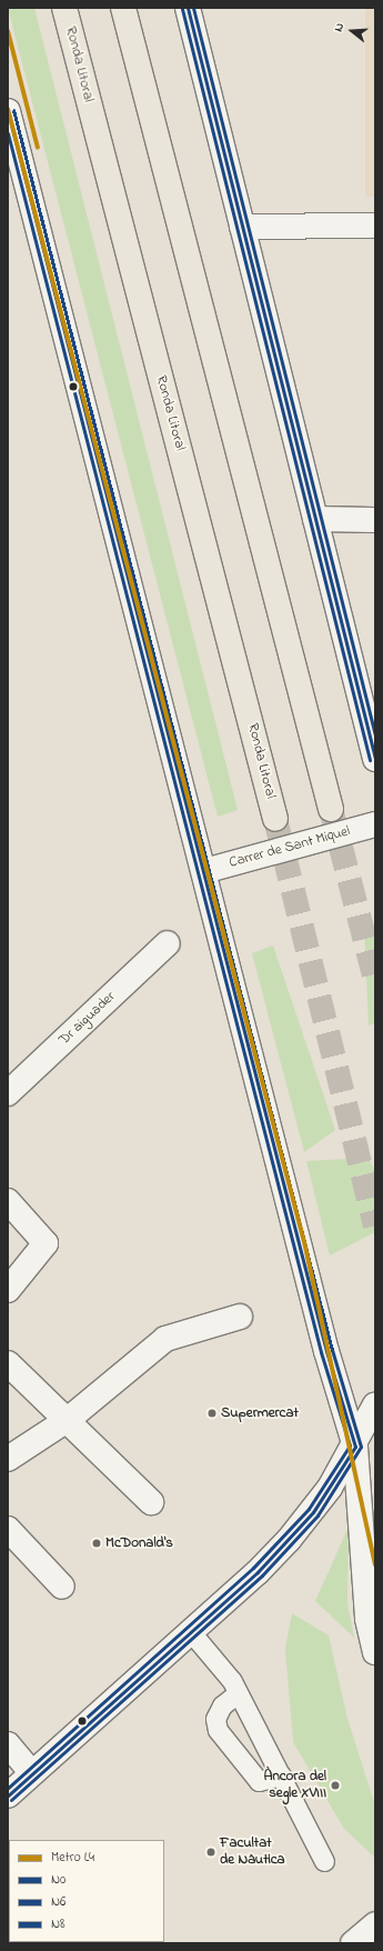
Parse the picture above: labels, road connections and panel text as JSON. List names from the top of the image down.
{
  "streets": {
    "highway": ["Ronda Litoral"],
    "main road": ["Carrer de Sant Miquel", "Dr aiguader"]
  },
  "places": [
    "Supermercat",
    "McDonald's",
    "Àncora del segle XVIII",
    "Facultat de Nàutica"
  ],
  "lines": [
    "transit line N0",
    "transit line N8",
    "transit line N6",
    "metro line L4"
  ],
  "legend": [
    "Metro L4",
    "N0",
    "N6",
    "N8"
  ],
  "north": "left"
}
